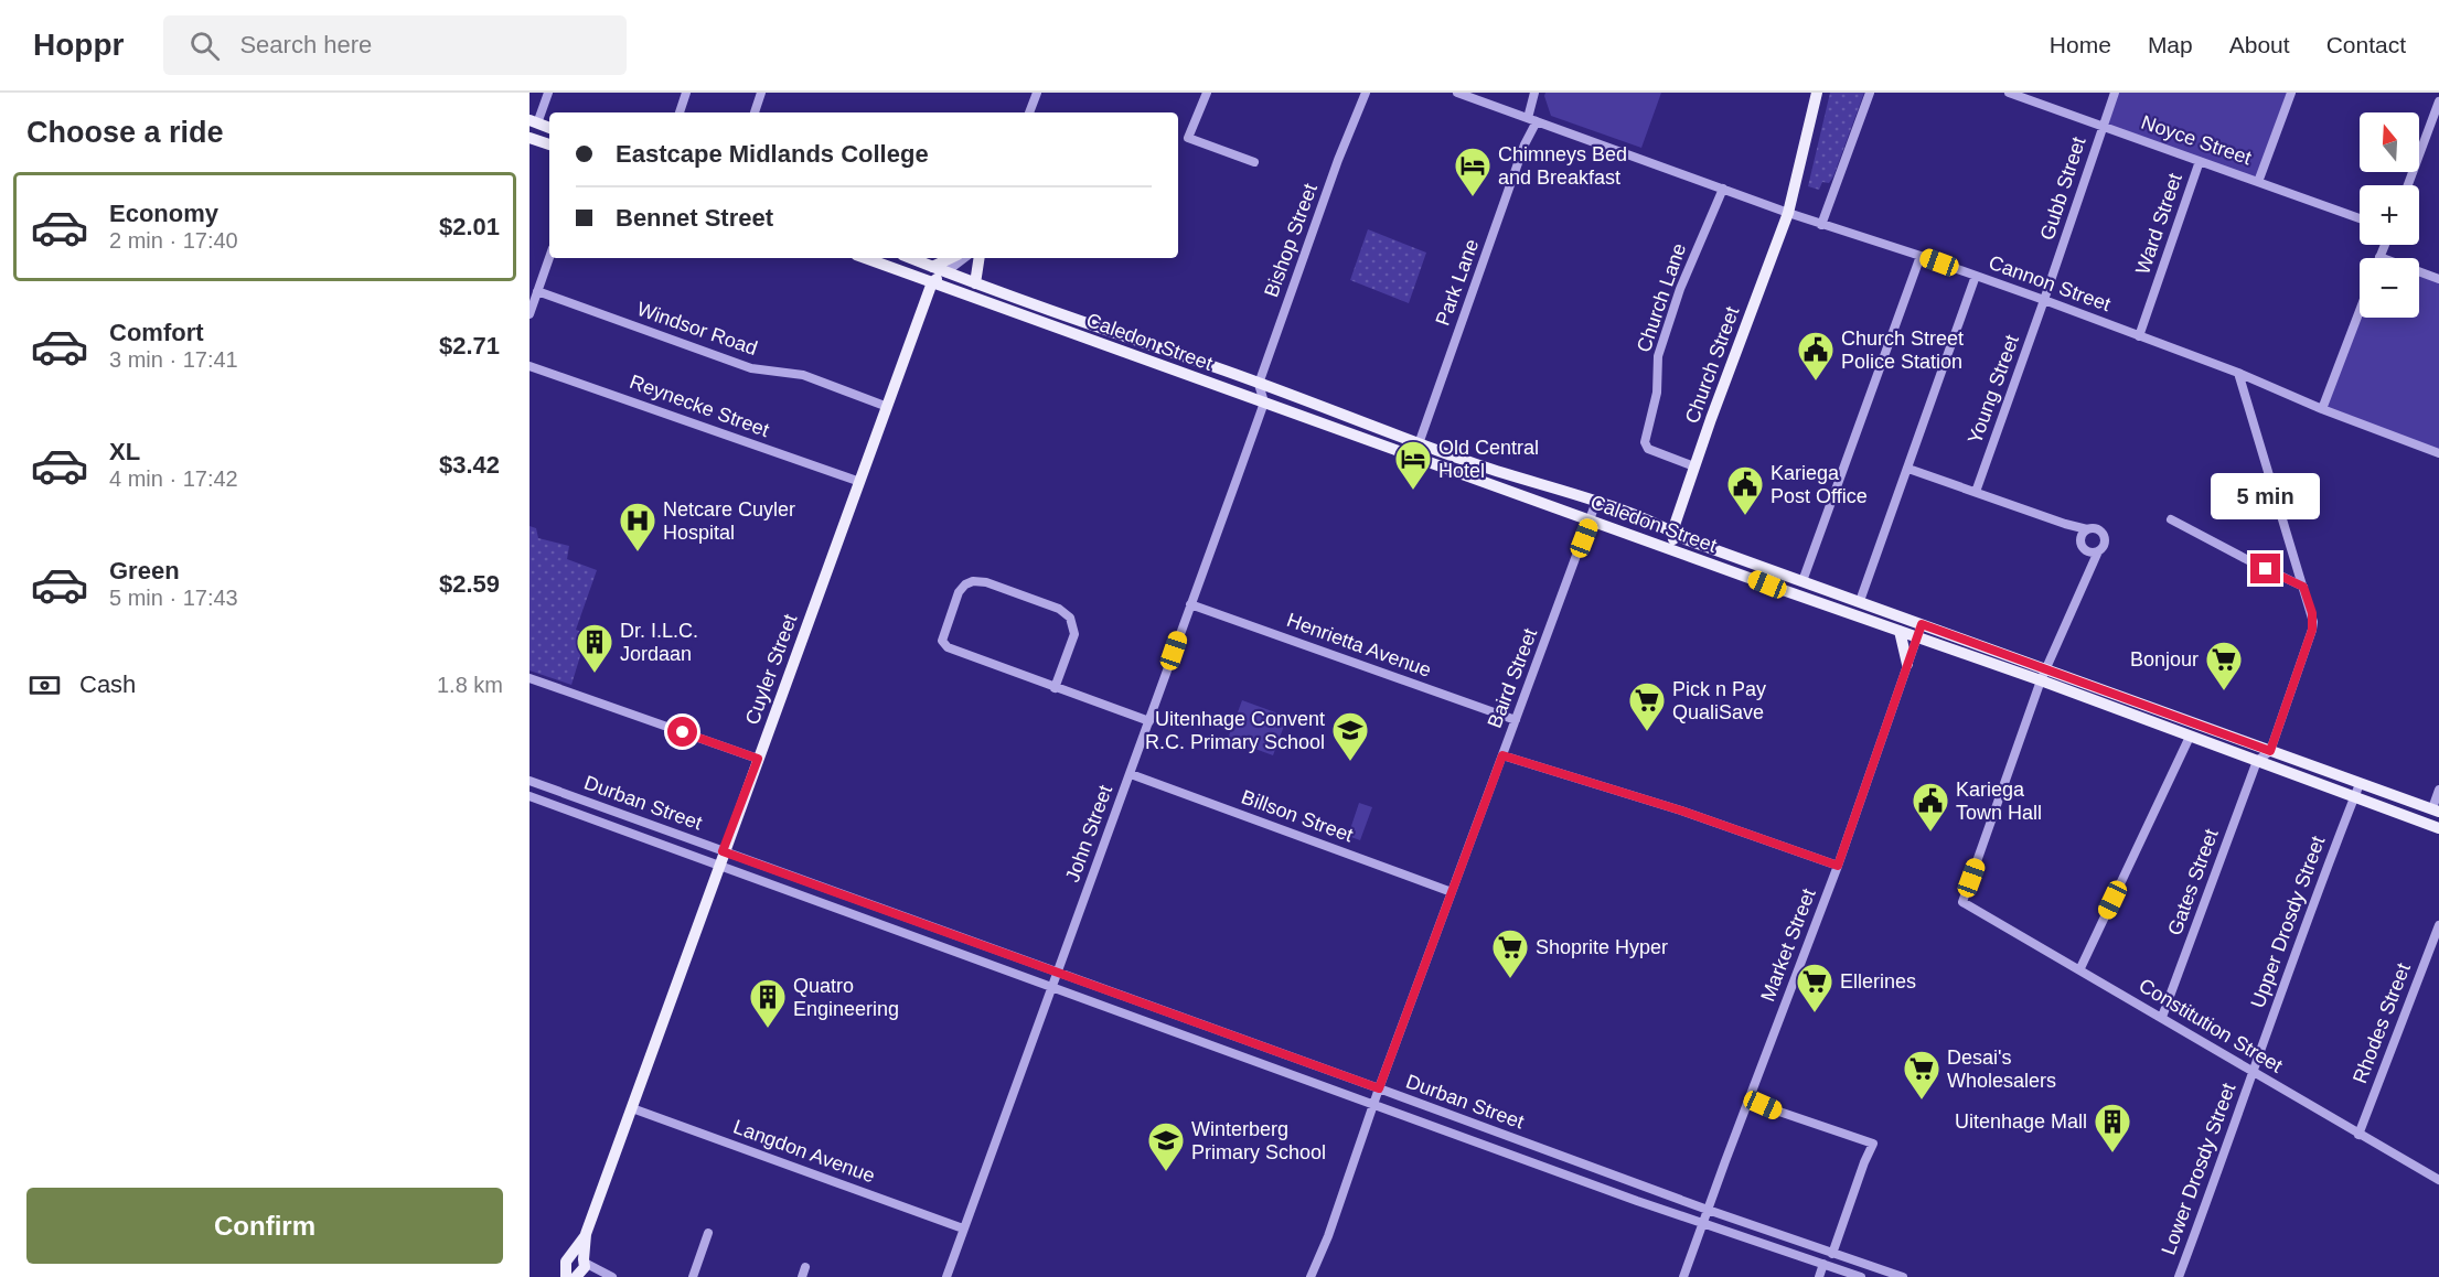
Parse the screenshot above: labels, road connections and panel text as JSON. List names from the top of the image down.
{
  "streets": {
    "main road": ["Caledon Street", "Church Street", "Cuyler Street"],
    "street": [
      "Noyce Street",
      "Gubb Street",
      "Ward Street",
      "Bishop Street",
      "Park Lane",
      "Cannon Street",
      "Church Lane",
      "Windsor Road",
      "Young Street",
      "Reynecke Street",
      "Henrietta Avenue",
      "Baird Street",
      "Durban Street",
      "Billson Street",
      "John Street",
      "Gates Street",
      "Upper Drosdy Street",
      "Market Street",
      "Rhodes Street",
      "Constitution Street",
      "Langdon Avenue",
      "Lower Drosdy Street"
    ]
  },
  "crossings": [
    ["Noyce Street", "Gubb Street"],
    ["Noyce Street", "Ward Street"],
    ["Gubb Street", "Cannon Street"],
    ["Gubb Street", "Young Street"],
    ["Ward Street", "Cannon Street"],
    ["Bishop Street", "Caledon Street"],
    ["Park Lane", "Cannon Street"],
    ["Park Lane", "Caledon Street"],
    ["Cannon Street", "Church Lane"],
    ["Cannon Street", "Church Street"],
    ["Cannon Street", "Young Street"],
    ["Church Lane", "Church Street"],
    ["Windsor Road", "Cuyler Street"],
    ["Caledon Street", "Church Street"],
    ["Caledon Street", "Cuyler Street"],
    ["Caledon Street", "Baird Street"],
    ["Caledon Street", "John Street"],
    ["Caledon Street", "Gates Street"],
    ["Caledon Street", "Upper Drosdy Street"],
    ["Caledon Street", "Market Street"],
    ["Caledon Street", "Constitution Street"],
    ["Reynecke Street", "Cuyler Street"],
    ["Henrietta Avenue", "Baird Street"],
    ["Henrietta Avenue", "John Street"],
    ["Cuyler Street", "Durban Street"],
    ["Cuyler Street", "Langdon Avenue"],
    ["Baird Street", "Durban Street"],
    ["Baird Street", "Billson Street"],
    ["Durban Street", "John Street"],
    ["Durban Street", "Market Street"],
    ["Billson Street", "John Street"],
    ["John Street", "Langdon Avenue"],
    ["Gates Street", "Constitution Street"],
    ["Upper Drosdy Street", "Constitution Street"],
    ["Upper Drosdy Street", "Lower Drosdy Street"],
    ["Rhodes Street", "Constitution Street"],
    ["Constitution Street", "Lower Drosdy Street"]
  ],
  "places": {
    "hotel": ["Chimneys Bed and Breakfast", "Old Central Hotel"],
    "public building": ["Church Street Police Station", "Kariega Post Office", "Kariega Town Hall"],
    "hospital": ["Netcare Cuyler Hospital"],
    "building": ["Dr. I.L.C. Jordaan", "Quatro Engineering", "Uitenhage Mall"],
    "supermarket": [
      "Bonjour",
      "Pick n Pay QualiSave",
      "Shoprite Hyper",
      "Ellerines",
      "Desai's Wholesalers"
    ],
    "school or university": ["Uitenhage Convent R.C. Primary School", "Winterberg Primary School"]
  },
  "north": "top",
  "page": {
    "header": "Hoppr",
    "search": "Search here",
    "nav": [
      "Home",
      "Map",
      "About",
      "Contact"
    ],
    "heading": "Choose a ride",
    "map_buttons": ["+", "−"],
    "banner": ["Eastcape Midlands College", "Bennet Street"],
    "list": [
      {
        "name": "Economy",
        "note": "2 min · 17:40",
        "value": "$2.01"
      },
      {
        "name": "Comfort",
        "note": "3 min · 17:41",
        "value": "$2.71"
      },
      {
        "name": "XL",
        "note": "4 min · 17:42",
        "value": "$3.42"
      },
      {
        "name": "Green",
        "note": "5 min · 17:43",
        "value": "$2.59"
      }
    ],
    "bubble": "5 min",
    "pay": ["Cash", "1.8 km"],
    "buttons": "Confirm"
  }
}
